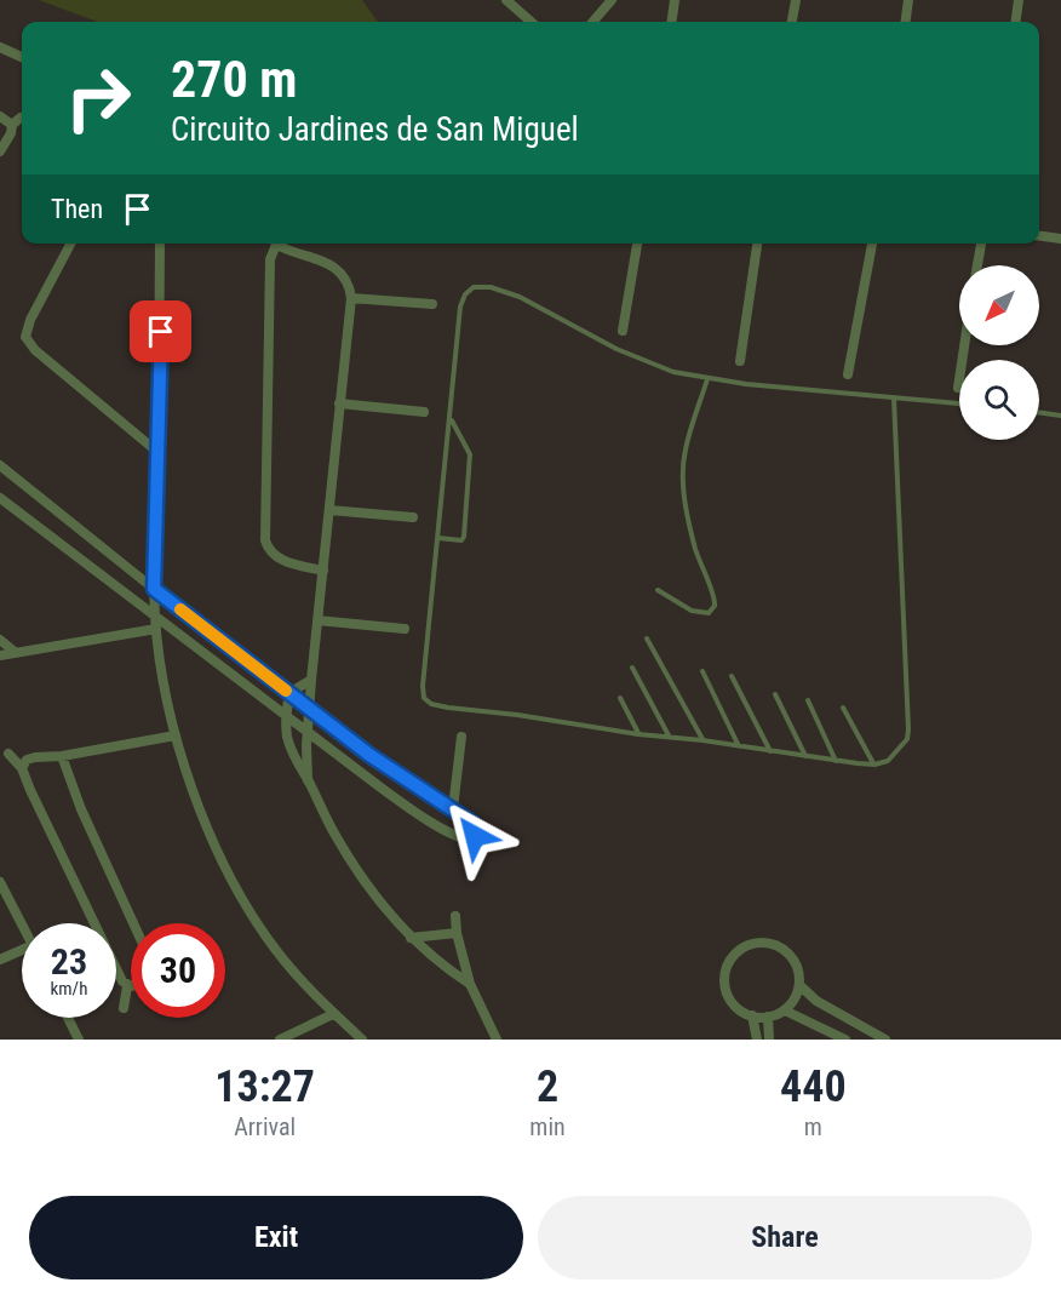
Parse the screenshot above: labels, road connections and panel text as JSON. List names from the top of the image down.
{
  "north": "bottom left",
  "page": {
    "turn": ["270 m", "Circuito Jardines de San Miguel"],
    "then": "Then",
    "speed": "23 km/h",
    "limit": "30",
    "eta": [
      "13:27",
      "Arrival",
      "2",
      "min",
      "440",
      "m"
    ],
    "buttons": ["Exit", "Share"]
  }
}
